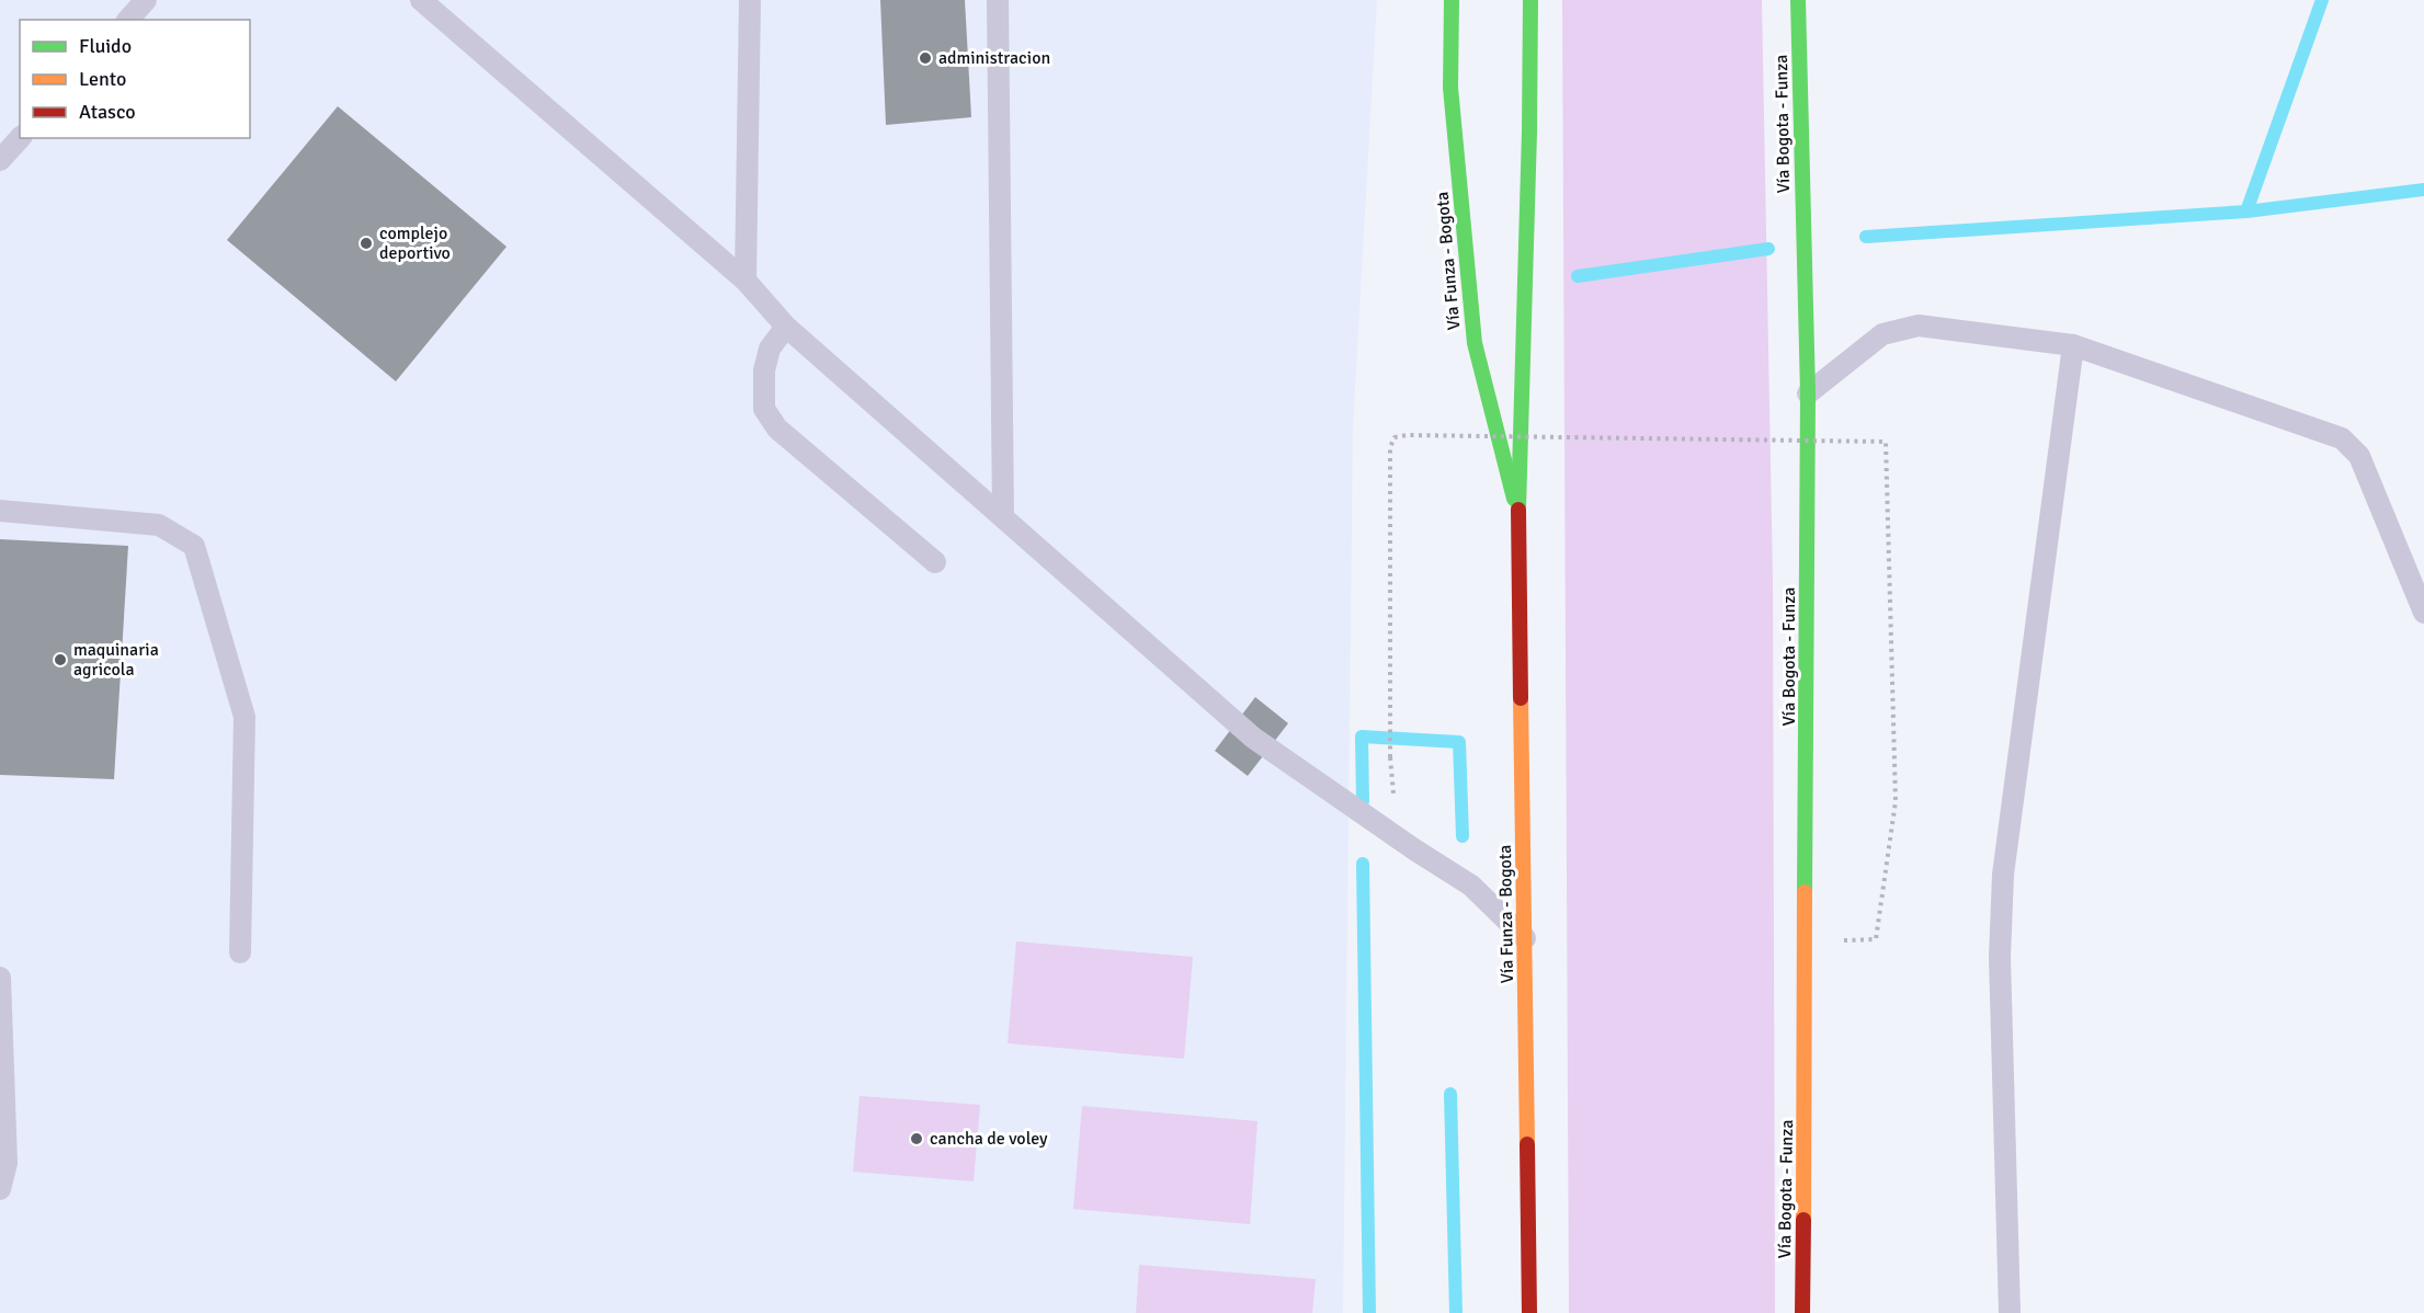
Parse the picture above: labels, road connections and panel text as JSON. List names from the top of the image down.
{
  "streets": {
    "main road": ["Vía Bogota - Funza", "Vía Funza - Bogota"]
  },
  "places": [
    "administracion",
    "complejo deportivo",
    "maquinaria agricola",
    "cancha de voley"
  ],
  "legend": ["Fluido", "Lento", "Atasco"]
}
